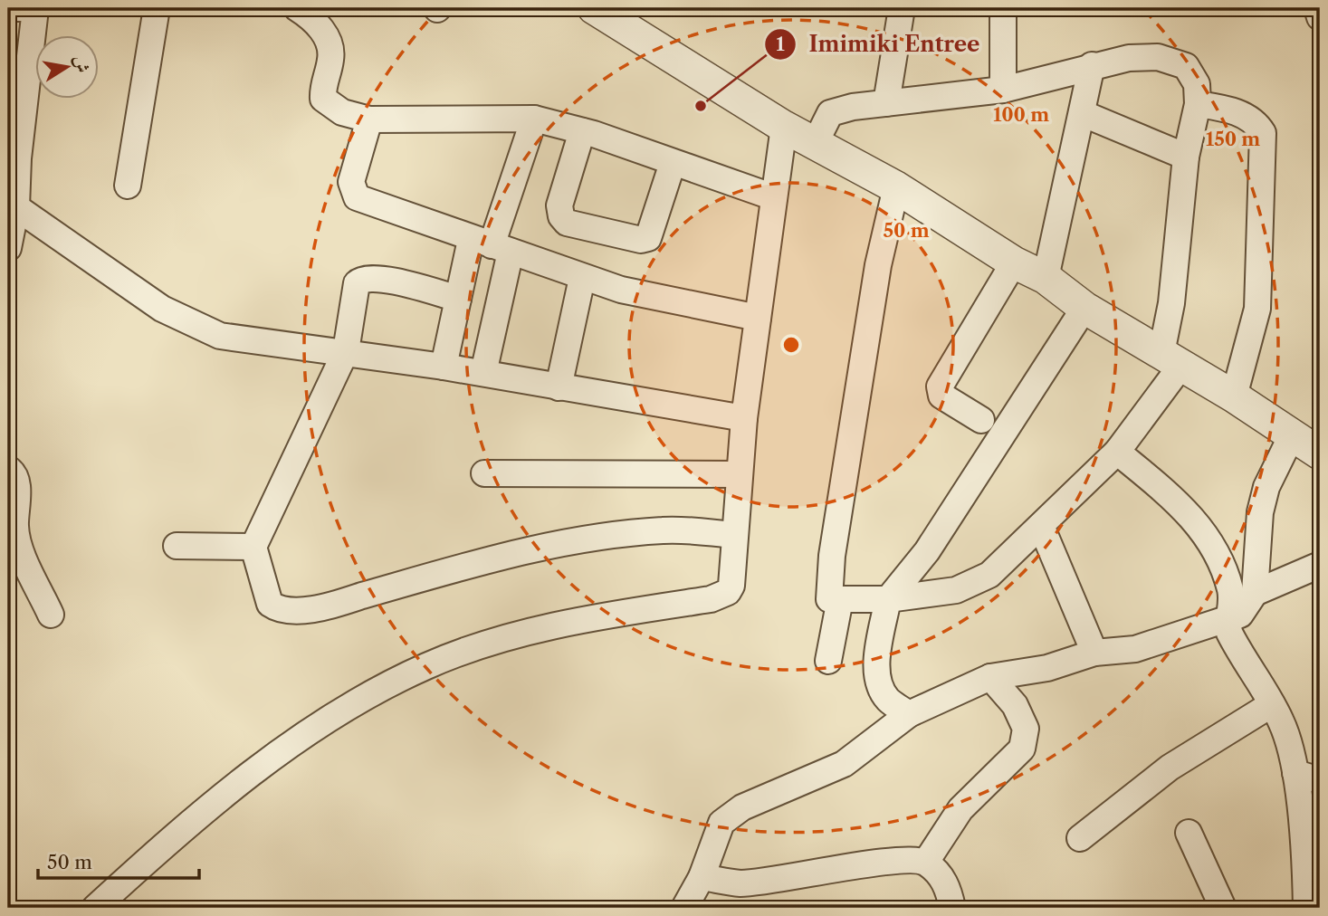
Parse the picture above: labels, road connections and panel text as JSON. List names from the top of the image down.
{
  "places": ["Imimiki Entree"],
  "scale_bar": "50 m",
  "north": "right",
  "rings": ["100 m", "150 m", "50 m"]
}
